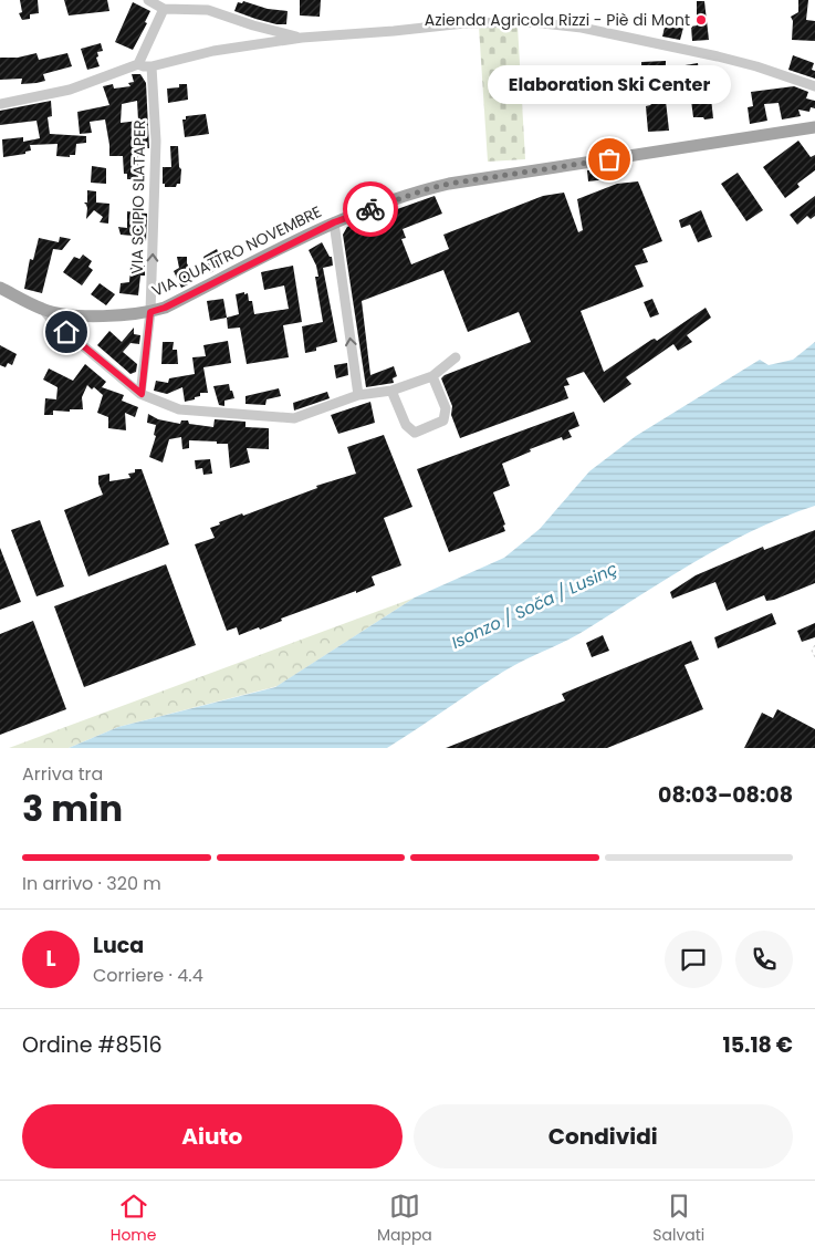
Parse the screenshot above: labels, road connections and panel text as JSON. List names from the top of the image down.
{
  "streets": {
    "main road": ["VIA QUATTRO NOVEMBRE"],
    "street": ["VIA SCIPIO SLATAPER"]
  },
  "crossings": [
    ["VIA SCIPIO SLATAPER", "VIA QUATTRO NOVEMBRE"]
  ],
  "one_way": ["VIA SCIPIO SLATAPER"],
  "water": ["Isonzo / Soča / Lusinç"],
  "places": ["Azienda Agricola Rizzi - Piè di Mont", "Elaboration Ski Center"],
  "page": {
    "bubble": "Elaboration Ski Center",
    "heading": ["3 min", "Arriva tra", "08:03–08:08"],
    "panel": [
      "Luca",
      "Corriere · 4.4",
      "Ordine #8516",
      "15.18 €"
    ],
    "bar": "In arrivo · 320 m",
    "round": "L",
    "buttons": ["Aiuto", "Condividi"],
    "tabs": ["Home", "Mappa", "Salvati"]
  }
}
